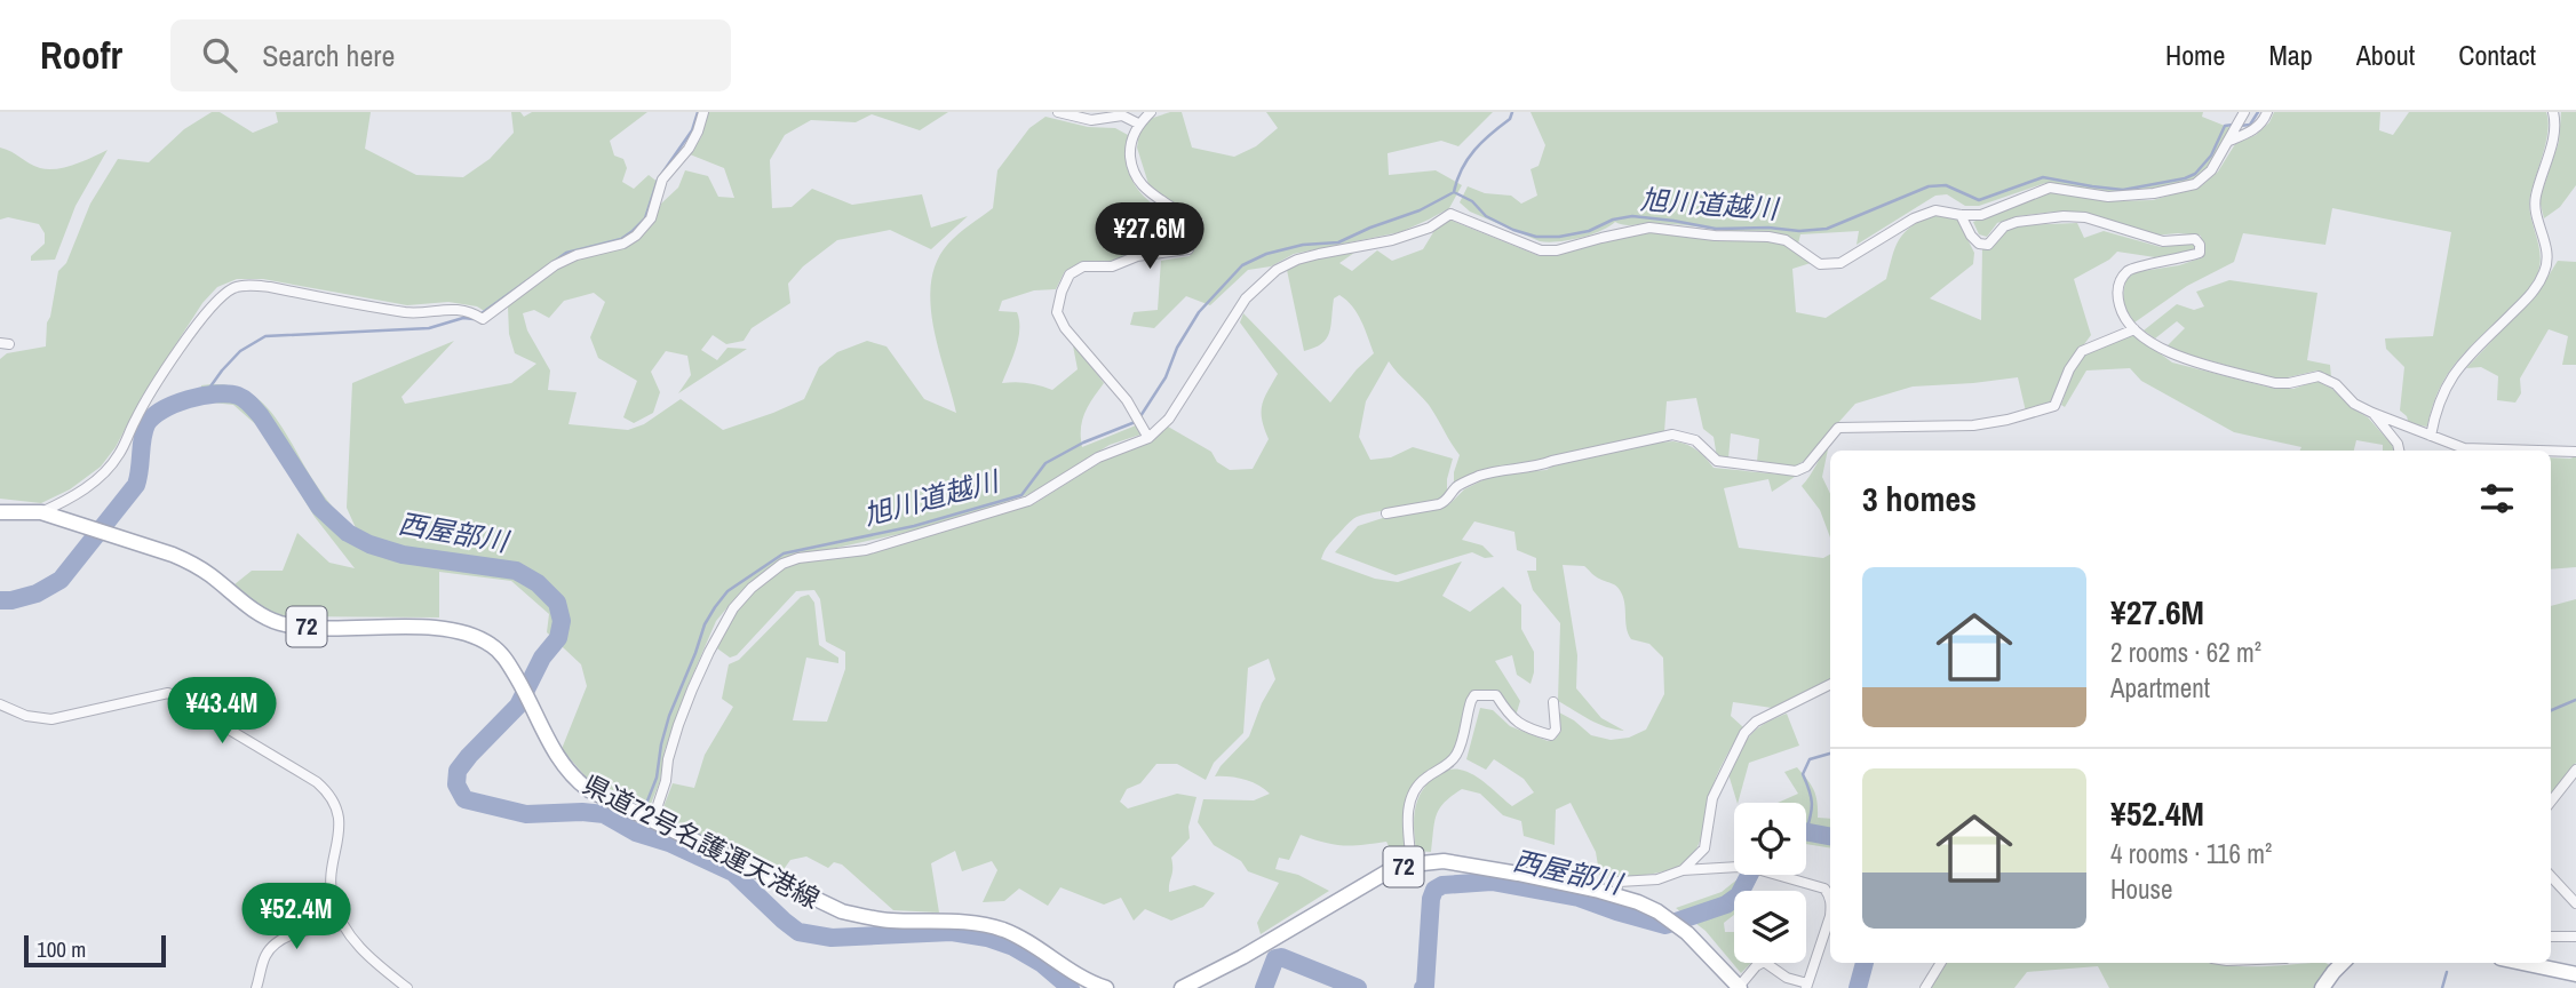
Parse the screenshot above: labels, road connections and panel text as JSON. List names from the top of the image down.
{
  "streets": {
    "main road": ["72", "県道72号名護運天港線"]
  },
  "water": ["旭川道越川", "西屋部川"],
  "scale_bar": "100 m",
  "page": {
    "header": "Roofr",
    "search": "Search here",
    "nav": [
      "Home",
      "Map",
      "About",
      "Contact"
    ],
    "price": ["¥27.6M", "¥43.4M", "¥52.4M"],
    "heading": "3 homes",
    "list": [
      {
        "name": "¥27.6M",
        "note": "2 rooms · 62 m² · Apartment"
      },
      {
        "name": "¥52.4M",
        "note": "4 rooms · 116 m² · House"
      }
    ],
    "scale": "100 m"
  }
}
